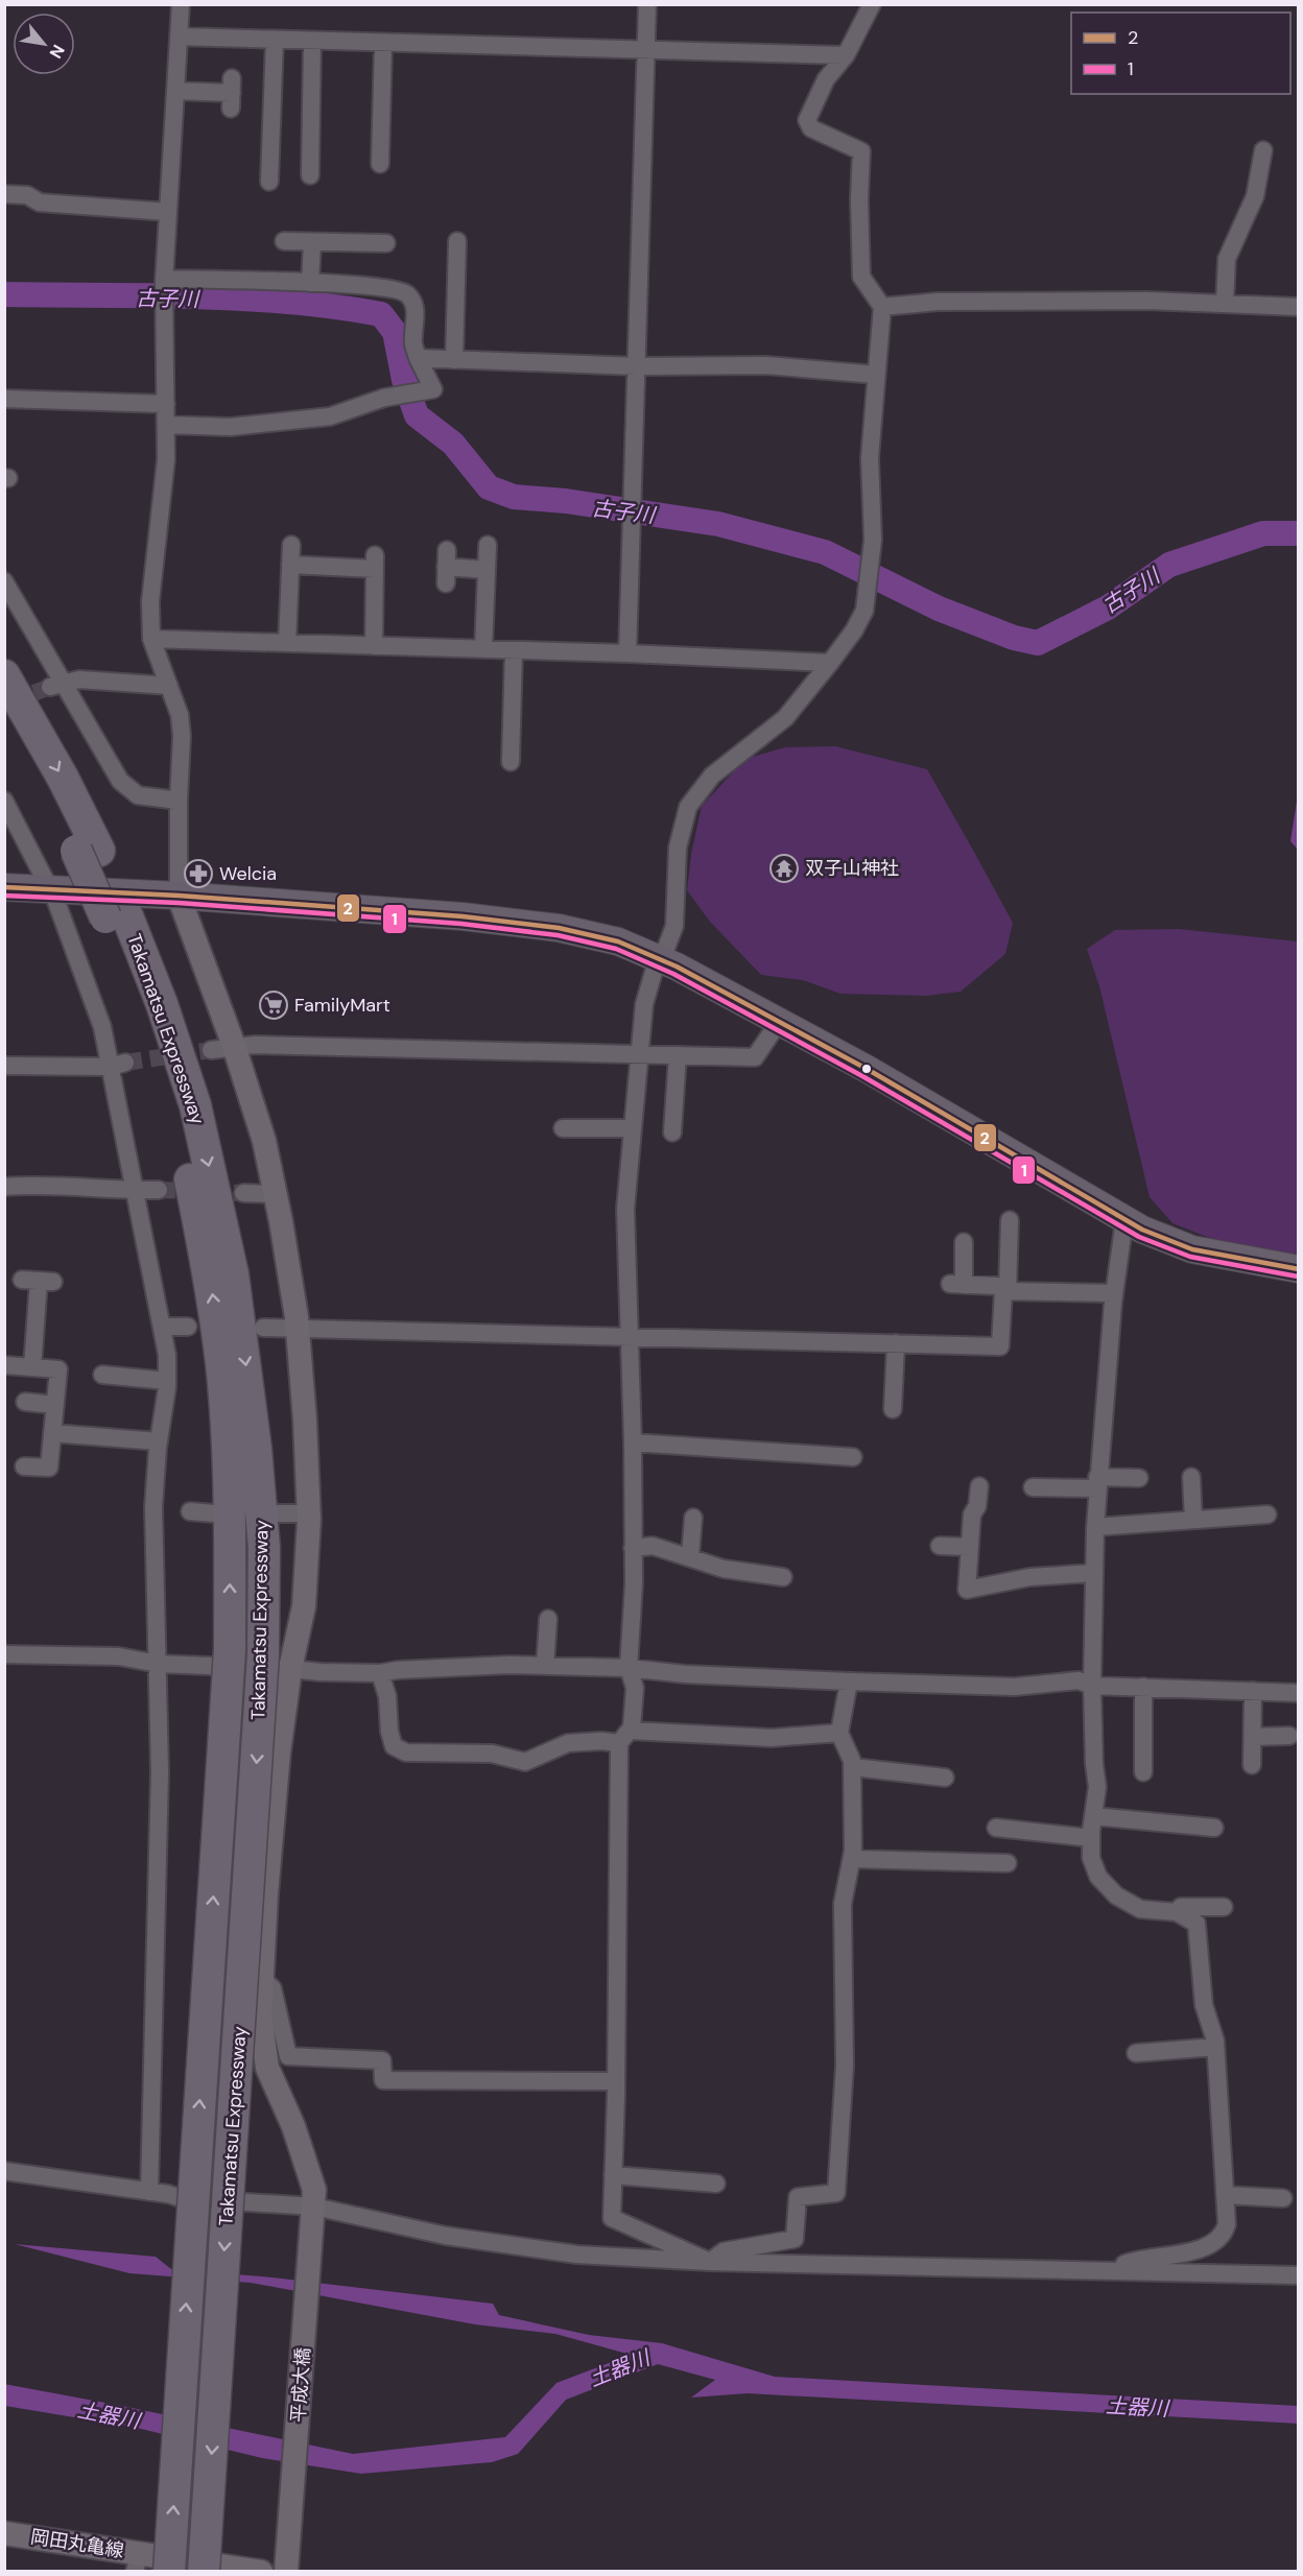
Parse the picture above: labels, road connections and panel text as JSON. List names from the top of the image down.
{
  "streets": {
    "highway": ["Takamatsu Expressway"],
    "street": ["平成大橋", "岡田丸亀線"]
  },
  "water": ["古子川", "土器川"],
  "places": {
    "temple": ["双子山神社"],
    "pharmacy": ["Welcia"],
    "supermarket": ["FamilyMart"]
  },
  "lines": ["transit line 2", "transit line 1"],
  "legend": ["2", "1"],
  "north": "bottom right"
}
